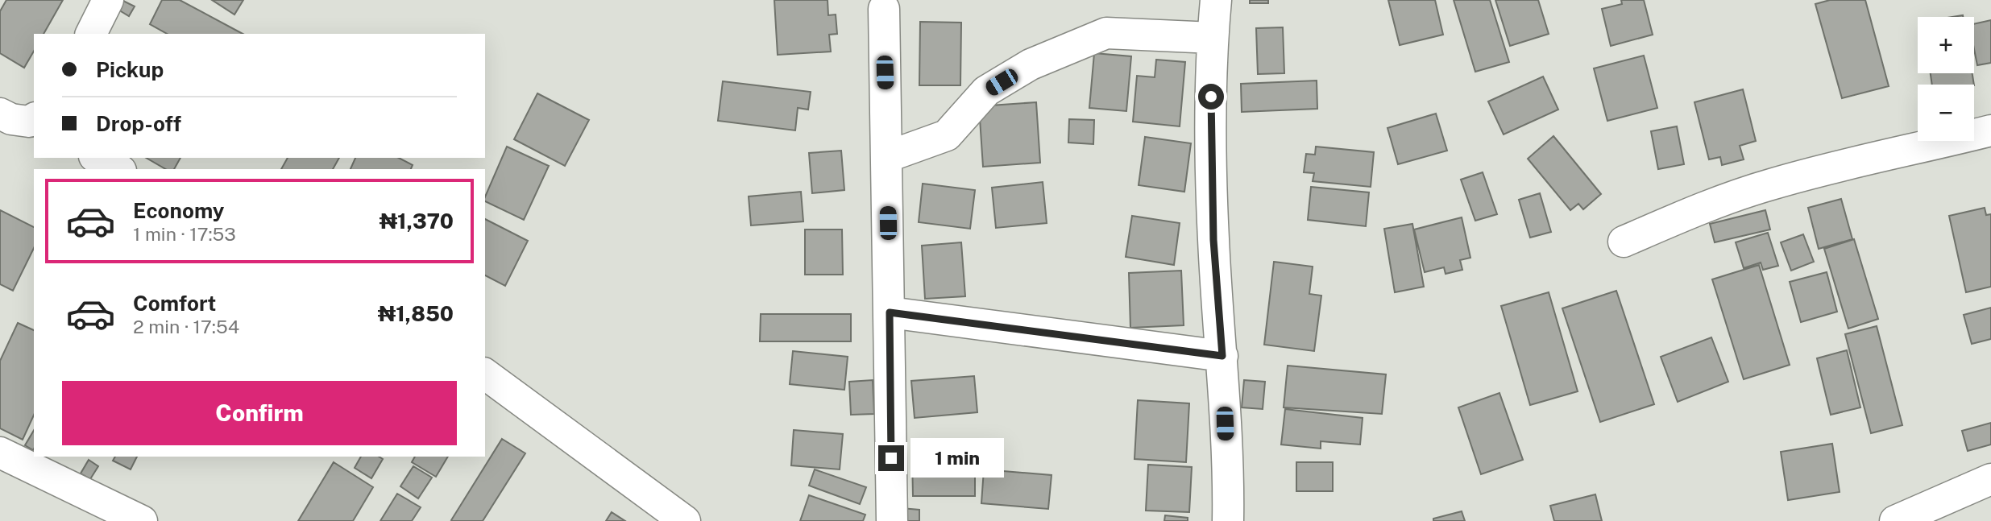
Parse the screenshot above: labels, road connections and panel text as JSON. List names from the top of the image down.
{
  "page": {
    "map_buttons": ["+", "−"],
    "banner": ["Pickup", "Drop-off"],
    "list": [
      {
        "name": "Economy",
        "note": "1 min · 17:53",
        "value": "₦1,370"
      },
      {
        "name": "Comfort",
        "note": "2 min · 17:54",
        "value": "₦1,850"
      }
    ],
    "buttons": "Confirm",
    "bubble": "1 min"
  }
}
